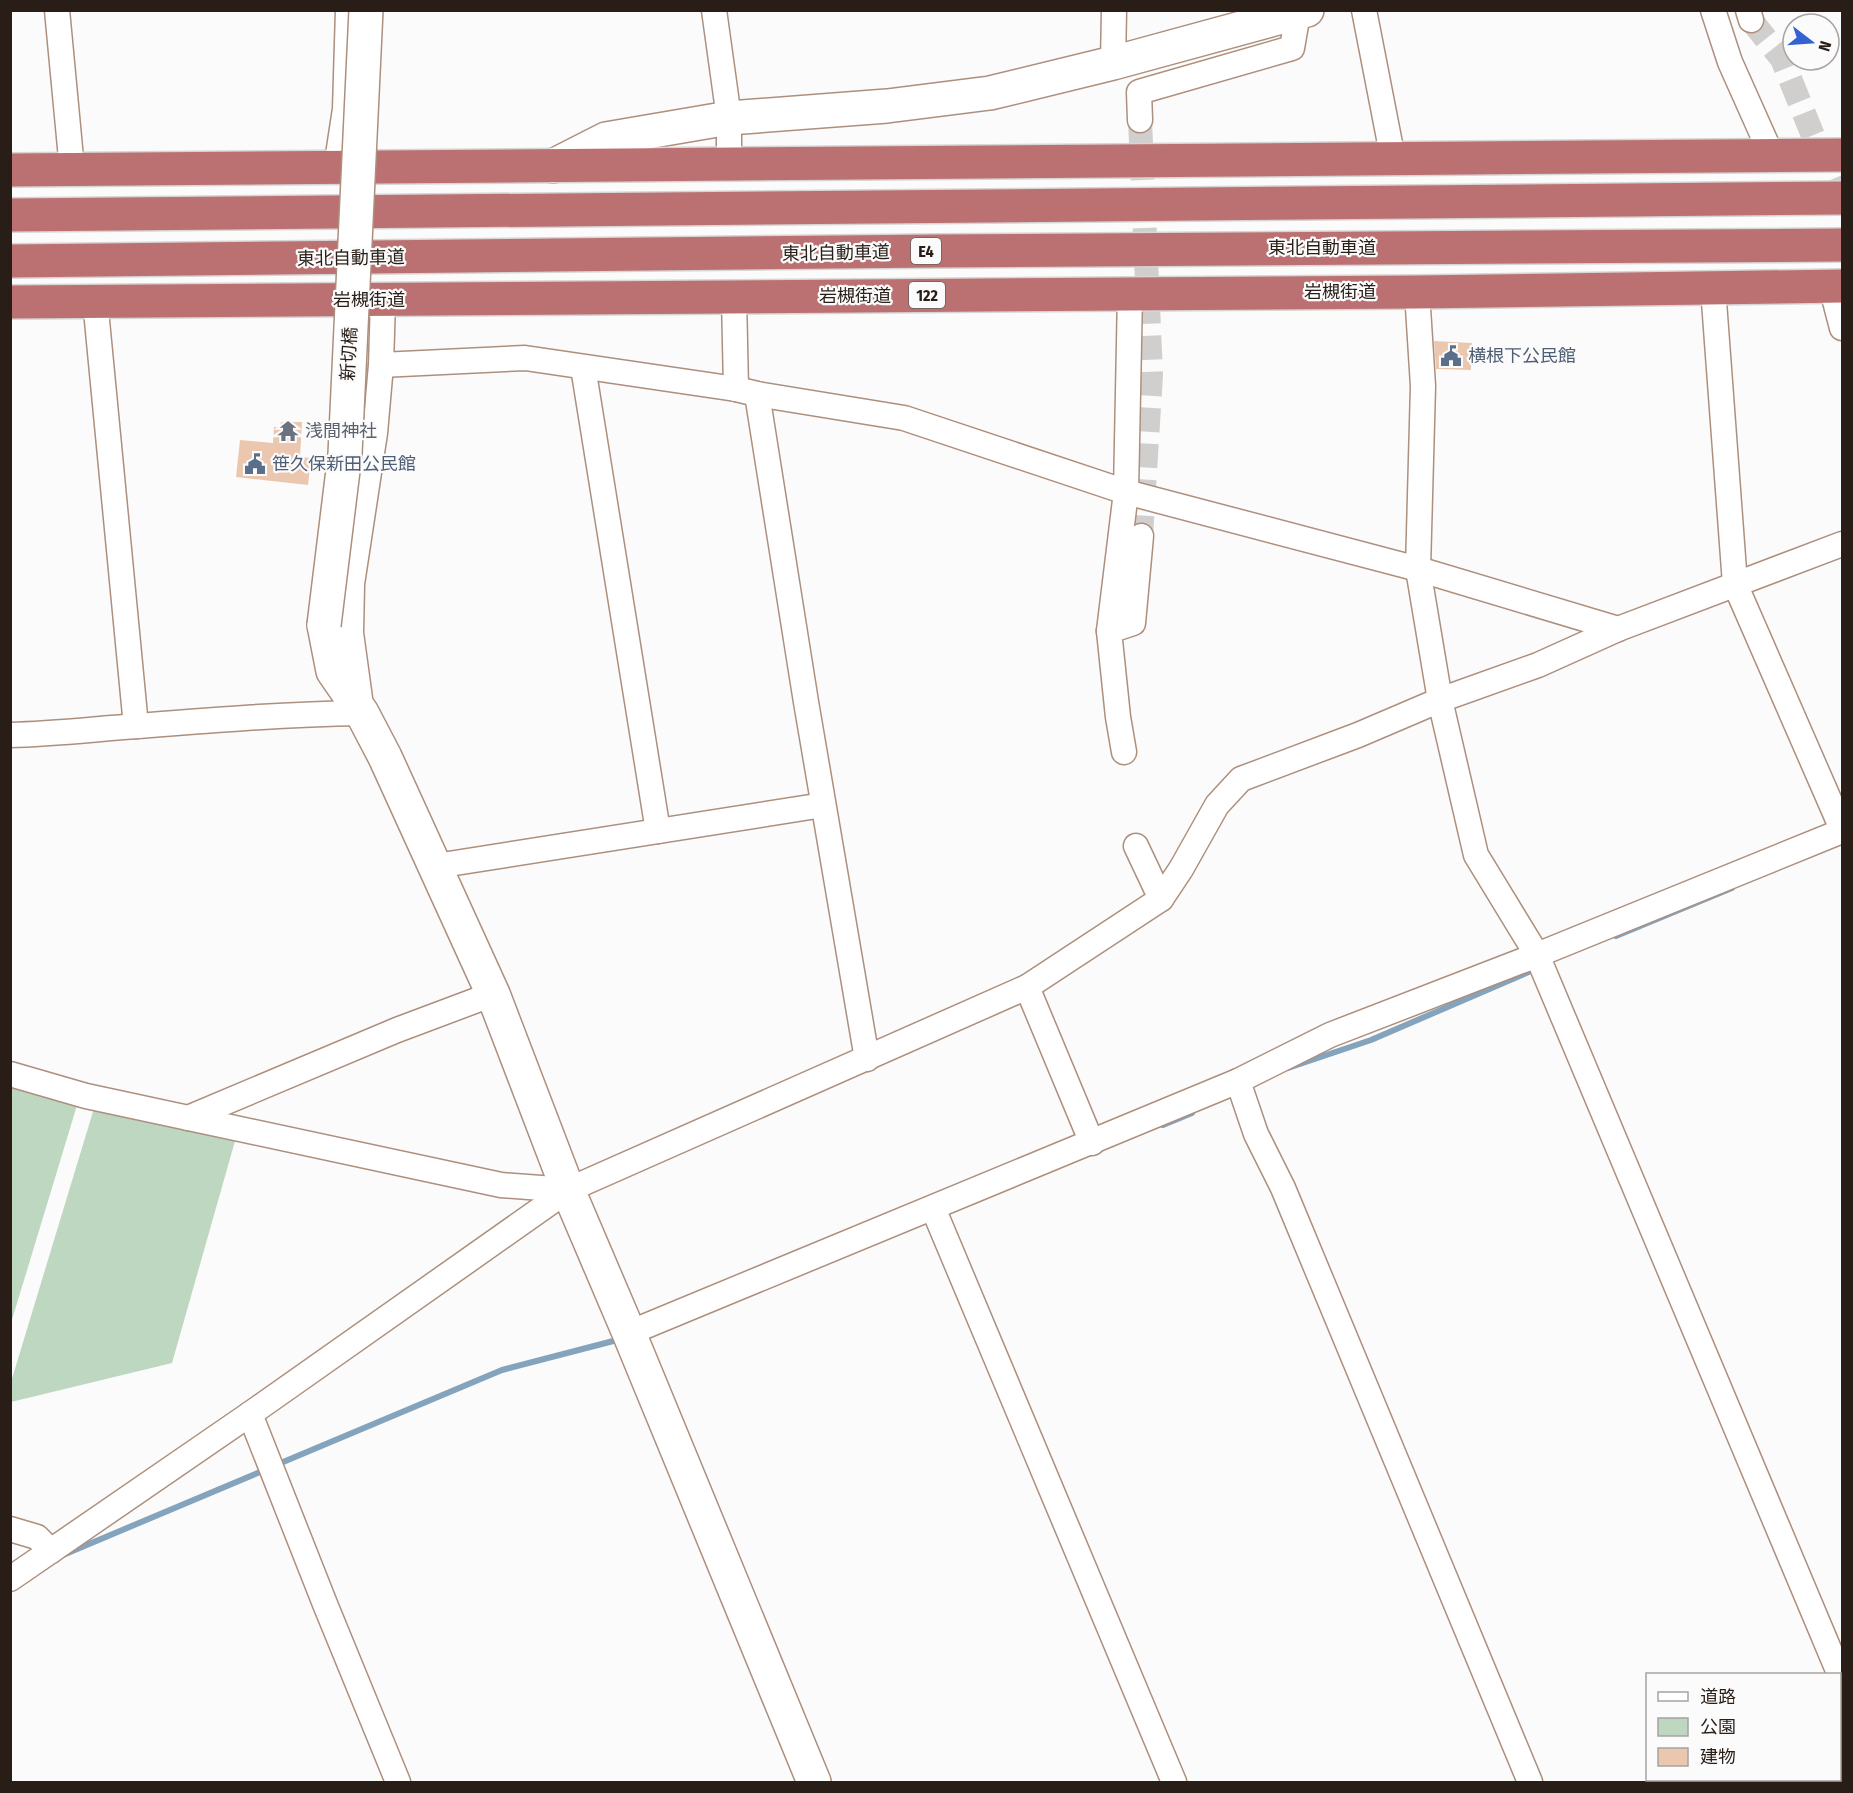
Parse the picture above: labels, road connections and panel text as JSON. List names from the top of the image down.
{
  "streets": {
    "highway": [
      "東北自動車道",
      "E4",
      "岩槻街道",
      "122"
    ],
    "street": ["新切橋"]
  },
  "places": {
    "public building": ["横根下公民館", "笹久保新田公民館"],
    "temple": ["浅間神社"]
  },
  "legend": ["道路", "公園", "建物"],
  "north": "right"
}
